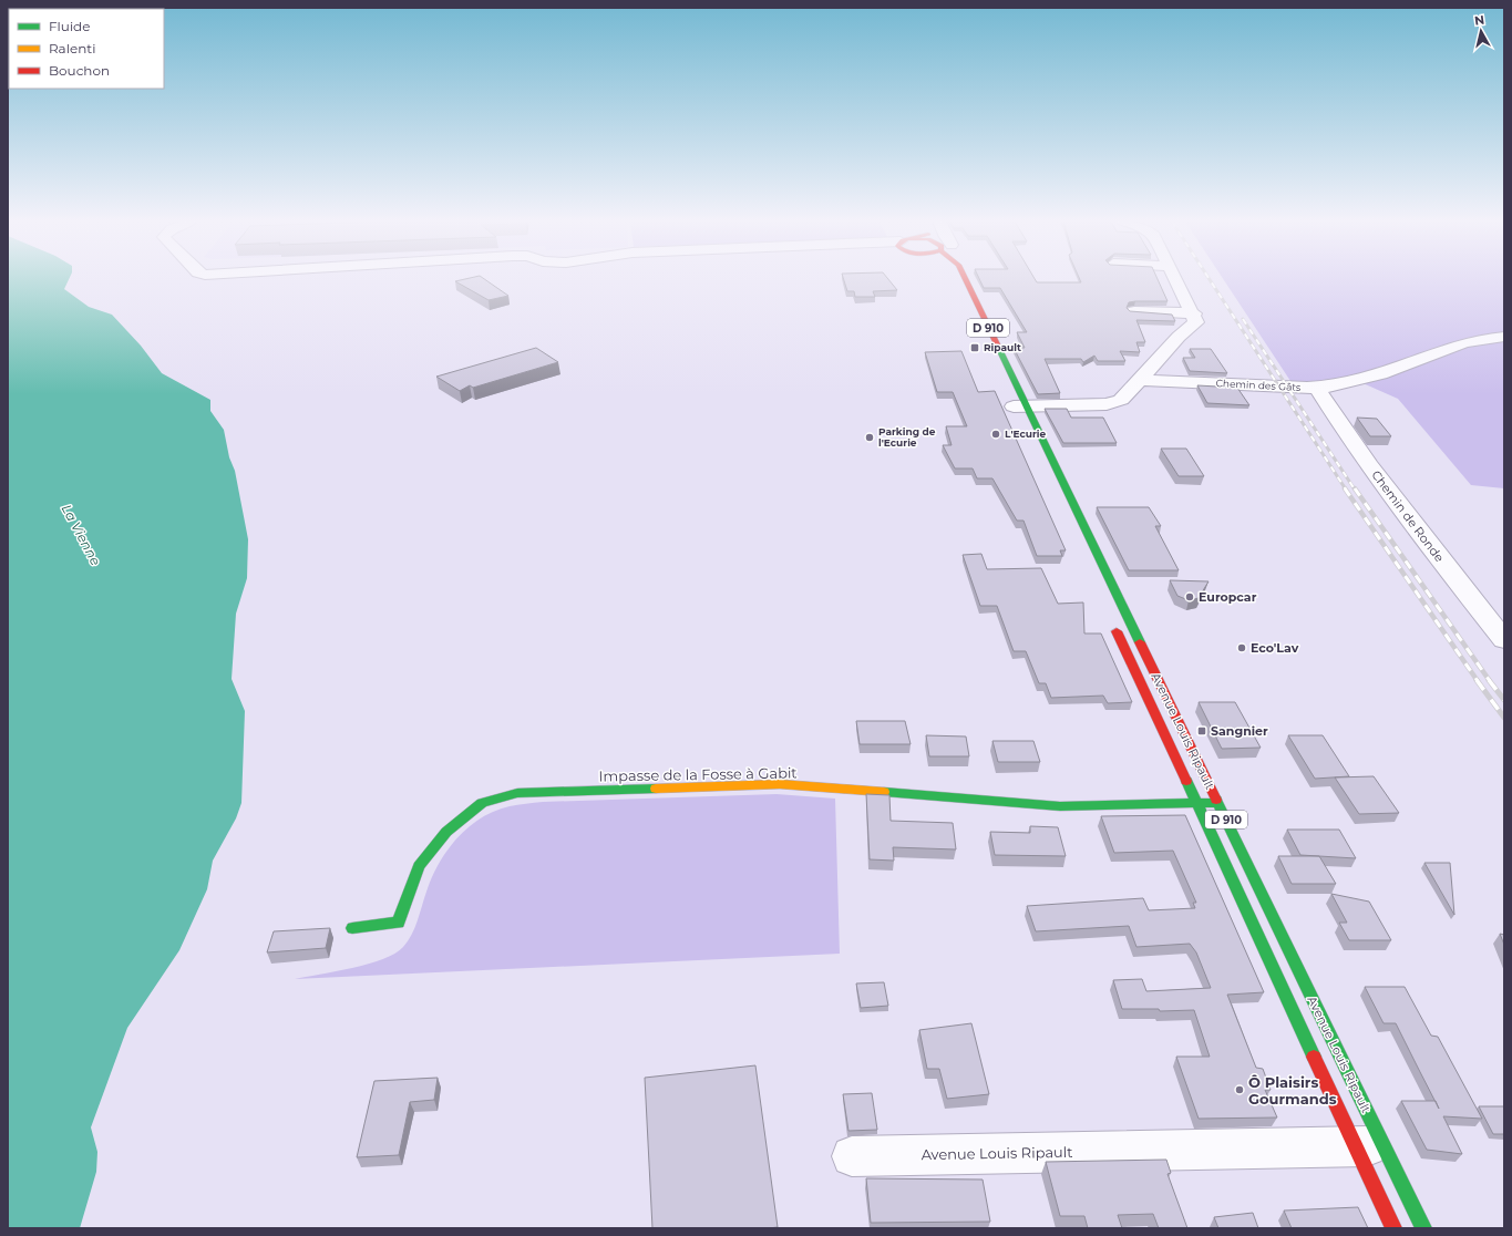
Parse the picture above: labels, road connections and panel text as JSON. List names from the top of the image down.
{
  "streets": {
    "main road": ["D 910", "Avenue Louis Ripault", "Impasse de la Fosse à Gabit"],
    "street": ["Chemin des Gâts", "Chemin de Ronde"]
  },
  "crossings": [
    ["D 910", "Avenue Louis Ripault"],
    ["Chemin des Gâts", "Chemin de Ronde"],
    ["Avenue Louis Ripault", "Impasse de la Fosse à Gabit"]
  ],
  "water": ["La Vienne"],
  "places": {
    "transit": ["Ripault", "Sangnier"],
    "other": [
      "L'Ecurie",
      "Parking de l'Ecurie",
      "Europcar",
      "Eco'Lav",
      "Ô Plaisirs Gourmands"
    ]
  },
  "legend": ["Fluide", "Ralenti", "Bouchon"],
  "north": "top"
}
